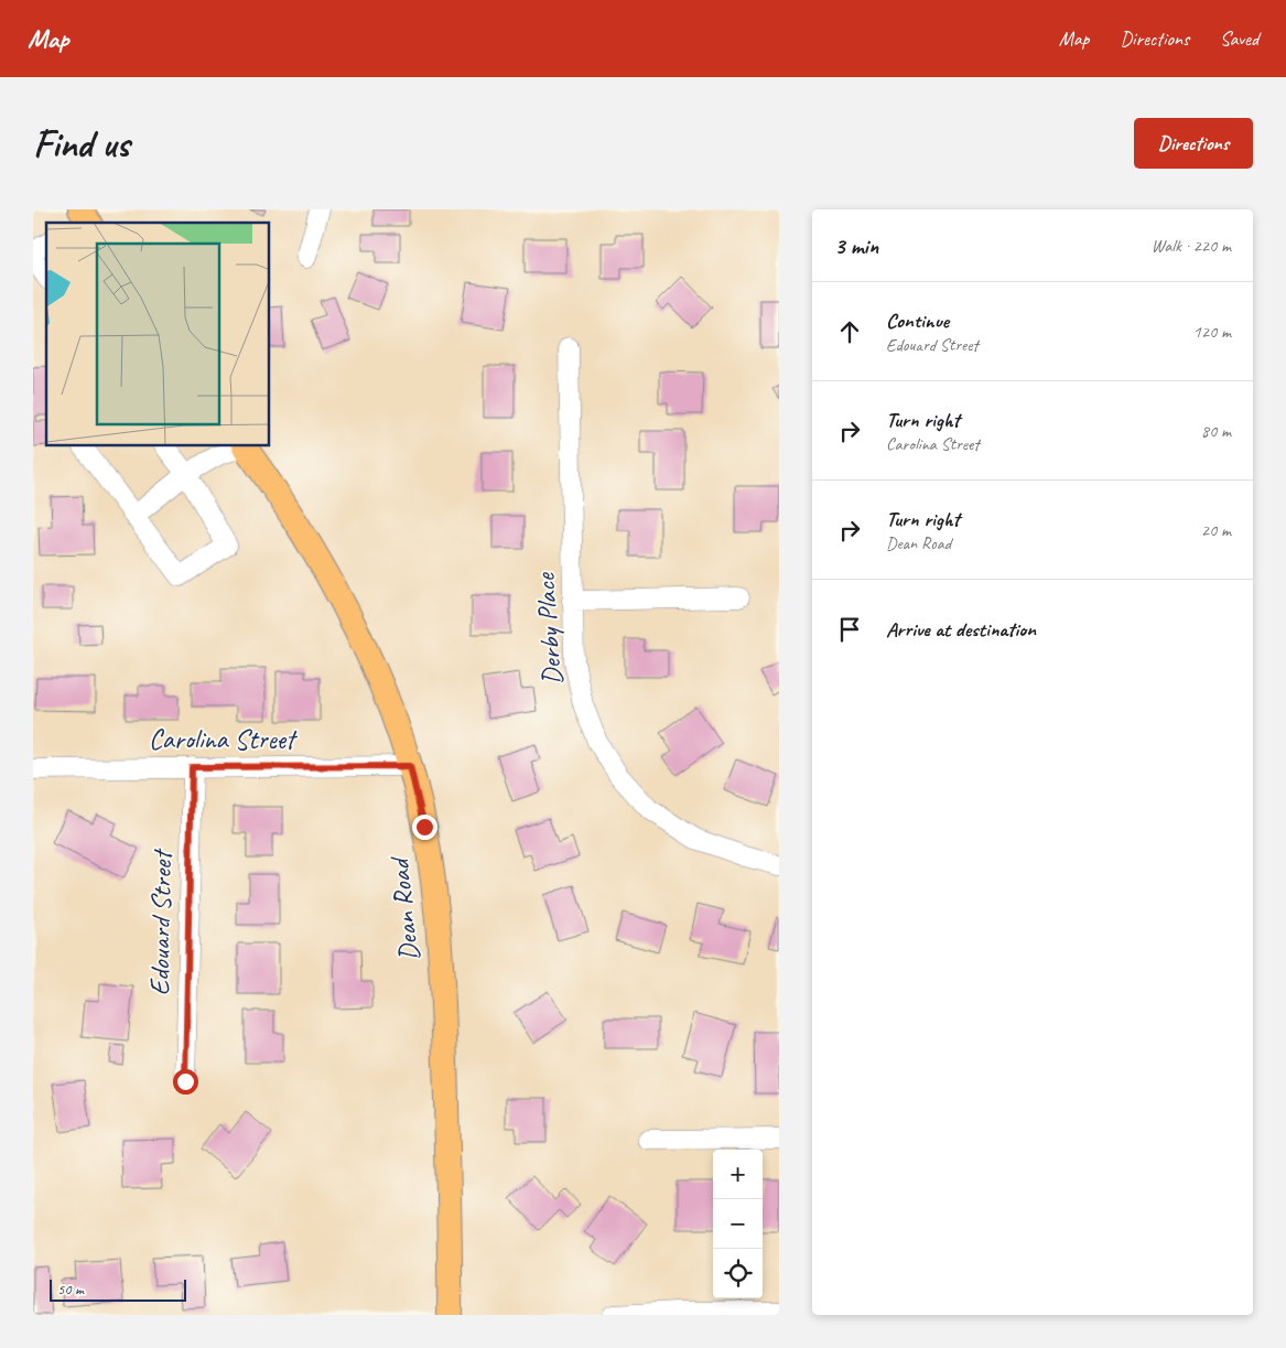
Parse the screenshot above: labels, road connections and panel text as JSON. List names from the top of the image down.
{
  "streets": {
    "main road": ["Dean Road"],
    "street": ["Derby Place", "Carolina Street", "Edouard Street"]
  },
  "crossings": [
    ["Carolina Street", "Dean Road"],
    ["Carolina Street", "Edouard Street"]
  ],
  "scale_bar": "50 m",
  "page": {
    "header": "Map",
    "nav": ["Map", "Directions", "Saved"],
    "buttons": "Directions",
    "title": "Find us",
    "heading": ["3 min", "Walk · 220 m"],
    "list": [
      ["Continue", "Edouard Street", "120 m"],
      ["Turn right", "Carolina Street", "80 m"],
      ["Turn right", "Dean Road", "20 m"],
      "Arrive at destination"
    ],
    "map_buttons": ["+", "−"],
    "scale": "50 m"
  }
}
